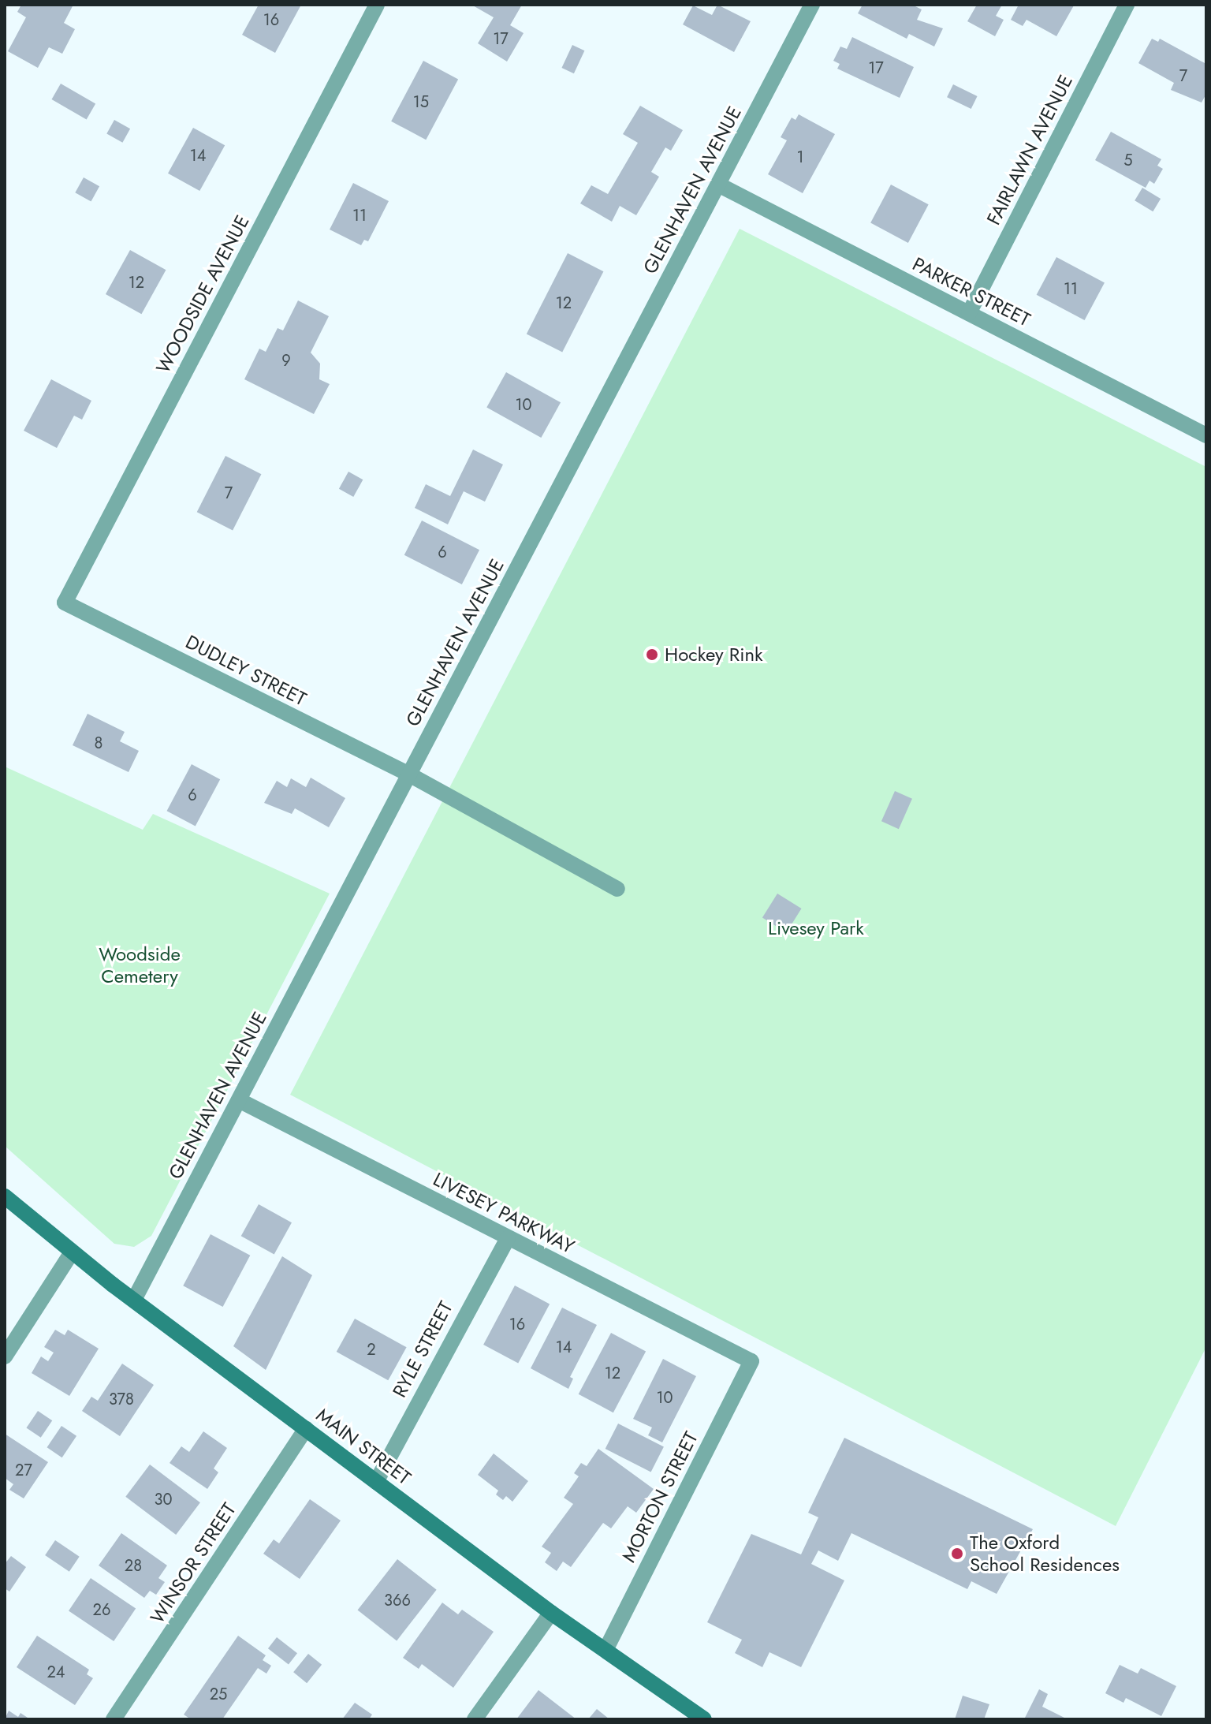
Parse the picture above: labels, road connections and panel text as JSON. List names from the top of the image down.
{
  "streets": {
    "main road": ["MAIN STREET"],
    "street": [
      "FAIRLAWN AVENUE",
      "GLENHAVEN AVENUE",
      "PARKER STREET",
      "WOODSIDE AVENUE",
      "DUDLEY STREET",
      "LIVESEY PARKWAY",
      "RYLE STREET",
      "MORTON STREET",
      "WINSOR STREET"
    ]
  },
  "crossings": [
    ["FAIRLAWN AVENUE", "PARKER STREET"],
    ["GLENHAVEN AVENUE", "PARKER STREET"],
    ["GLENHAVEN AVENUE", "DUDLEY STREET"],
    ["GLENHAVEN AVENUE", "LIVESEY PARKWAY"],
    ["GLENHAVEN AVENUE", "MAIN STREET"],
    ["WOODSIDE AVENUE", "DUDLEY STREET"],
    ["LIVESEY PARKWAY", "RYLE STREET"],
    ["LIVESEY PARKWAY", "MORTON STREET"],
    ["RYLE STREET", "MAIN STREET"],
    ["MAIN STREET", "MORTON STREET"],
    ["MAIN STREET", "WINSOR STREET"]
  ],
  "parks": ["Livesey Park", "Woodside Cemetery"],
  "places": ["Hockey Rink", "The Oxford School Residences"],
  "house_numbers": [
    "16",
    "17",
    "17",
    "7",
    "15",
    "14",
    "1",
    "5",
    "11",
    "12",
    "11",
    "12",
    "9",
    "10",
    "7",
    "6",
    "8",
    "6",
    "16",
    "14",
    "2",
    "12",
    "10",
    "378",
    "27",
    "30",
    "28",
    "366",
    "26",
    "24",
    "25"
  ]
}
